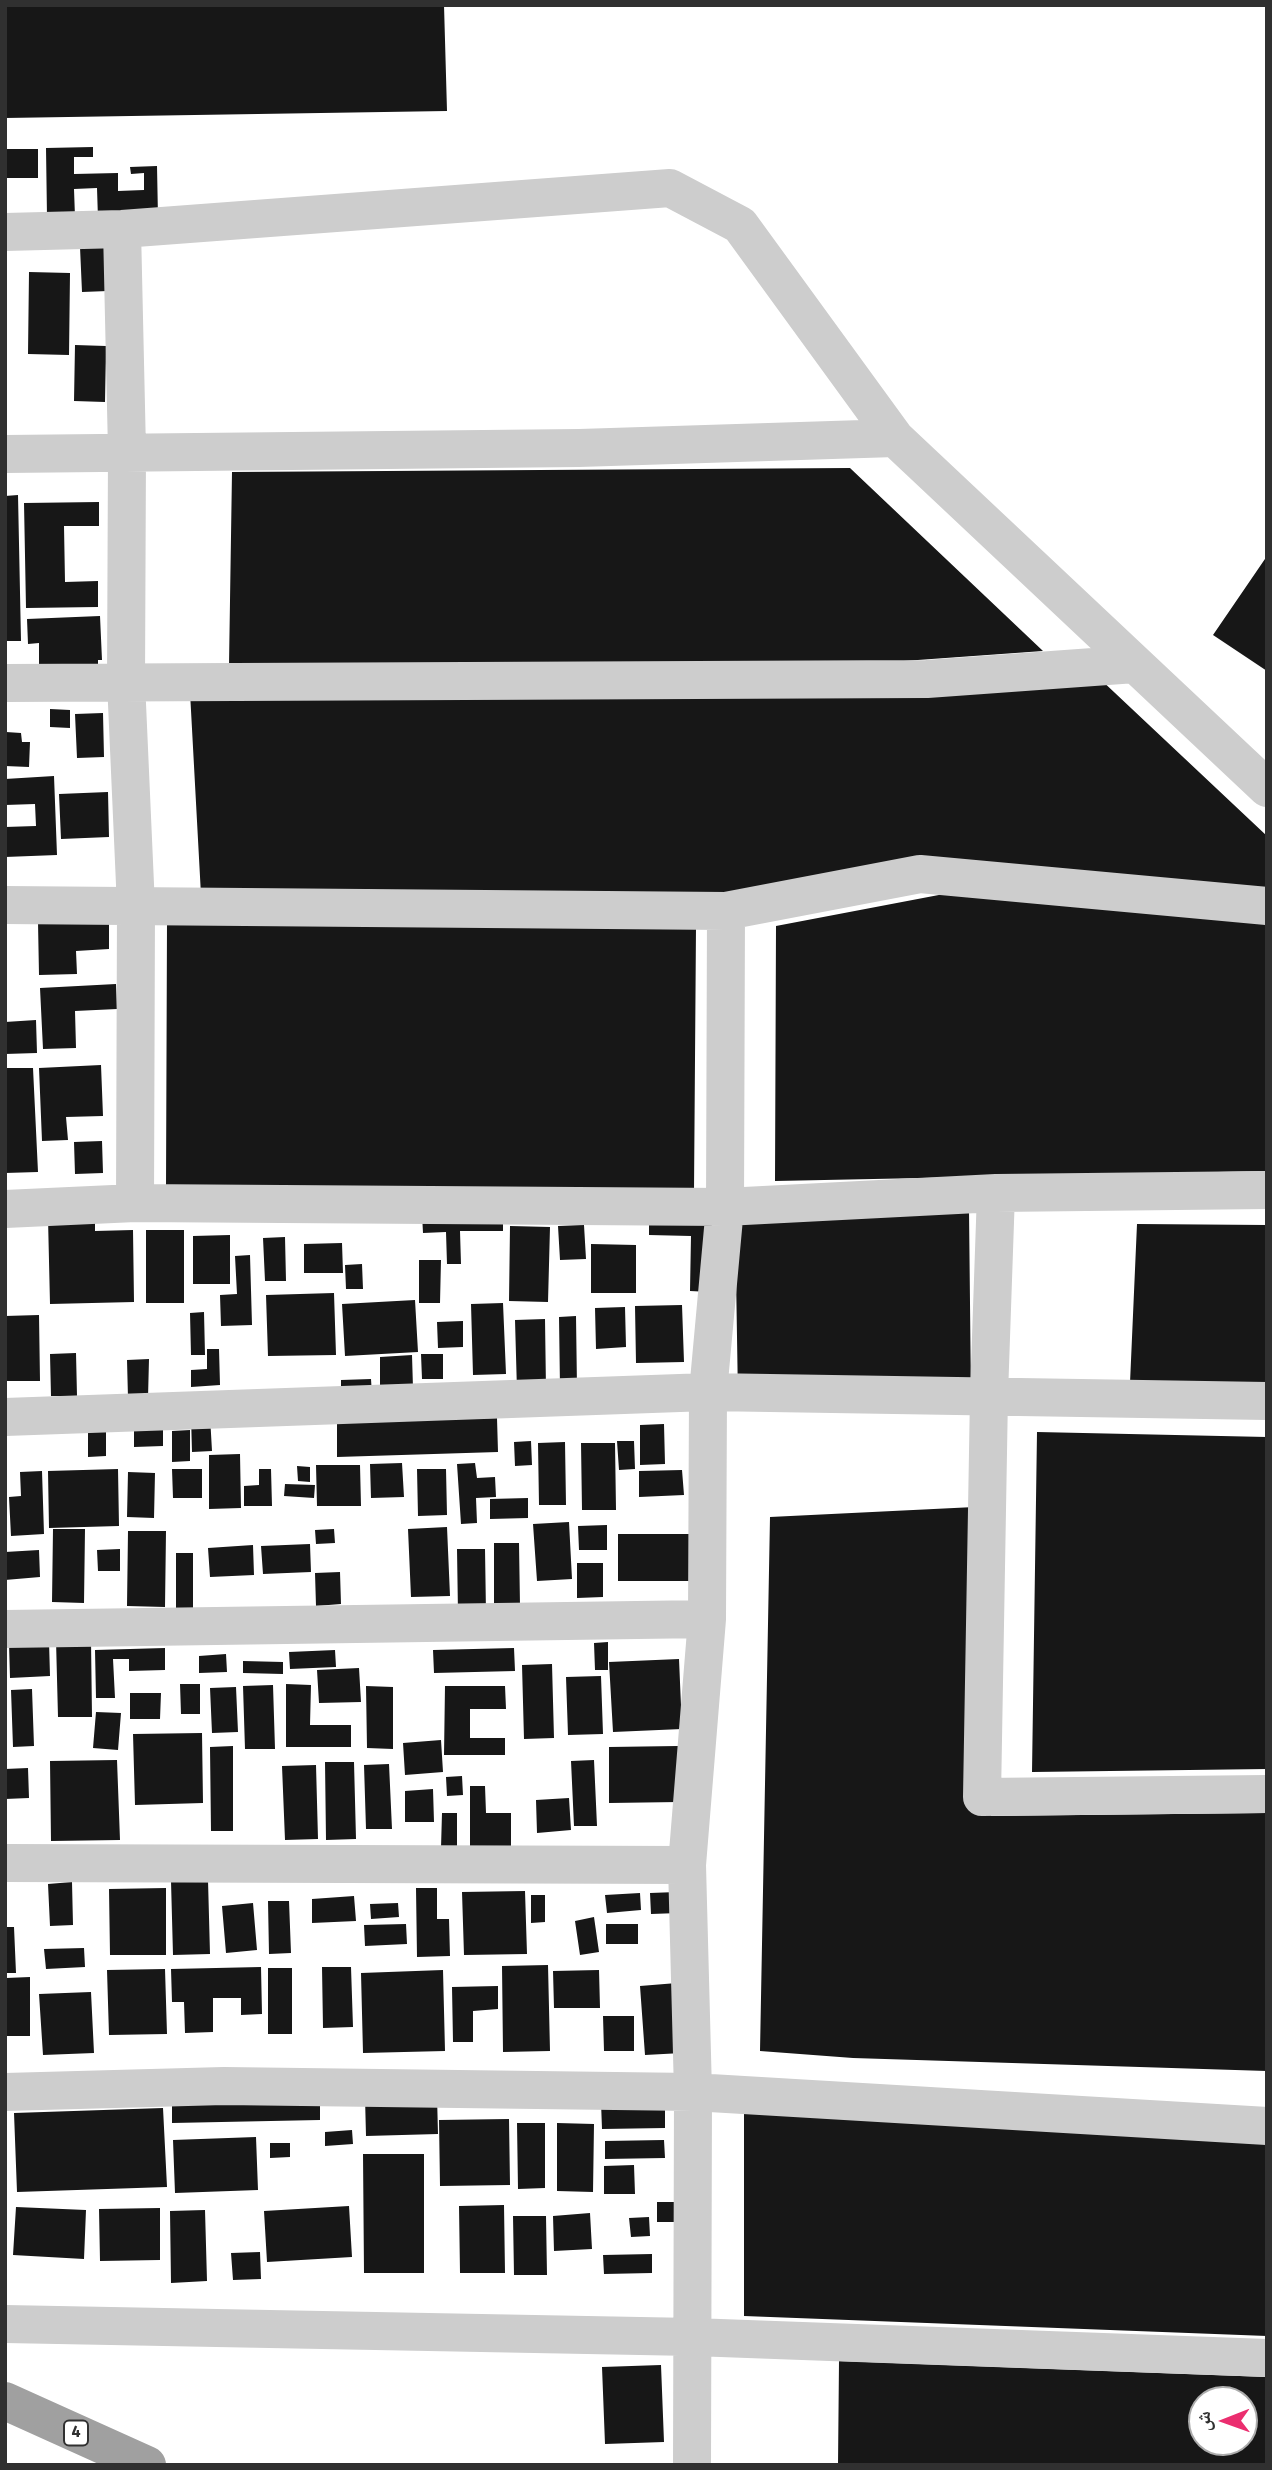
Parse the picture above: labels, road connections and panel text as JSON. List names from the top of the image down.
{
  "streets": {
    "highway": ["4"]
  },
  "north": "left"
}
